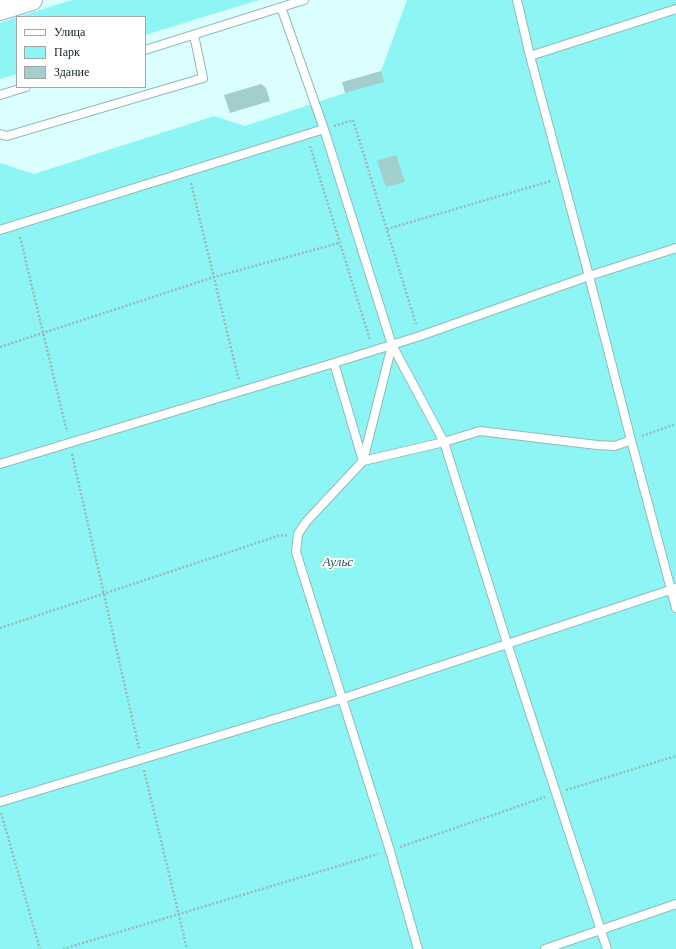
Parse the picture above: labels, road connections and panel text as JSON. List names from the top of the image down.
{
  "parks": ["Аульс"],
  "legend": ["Улица", "Парк", "Здание"]
}
